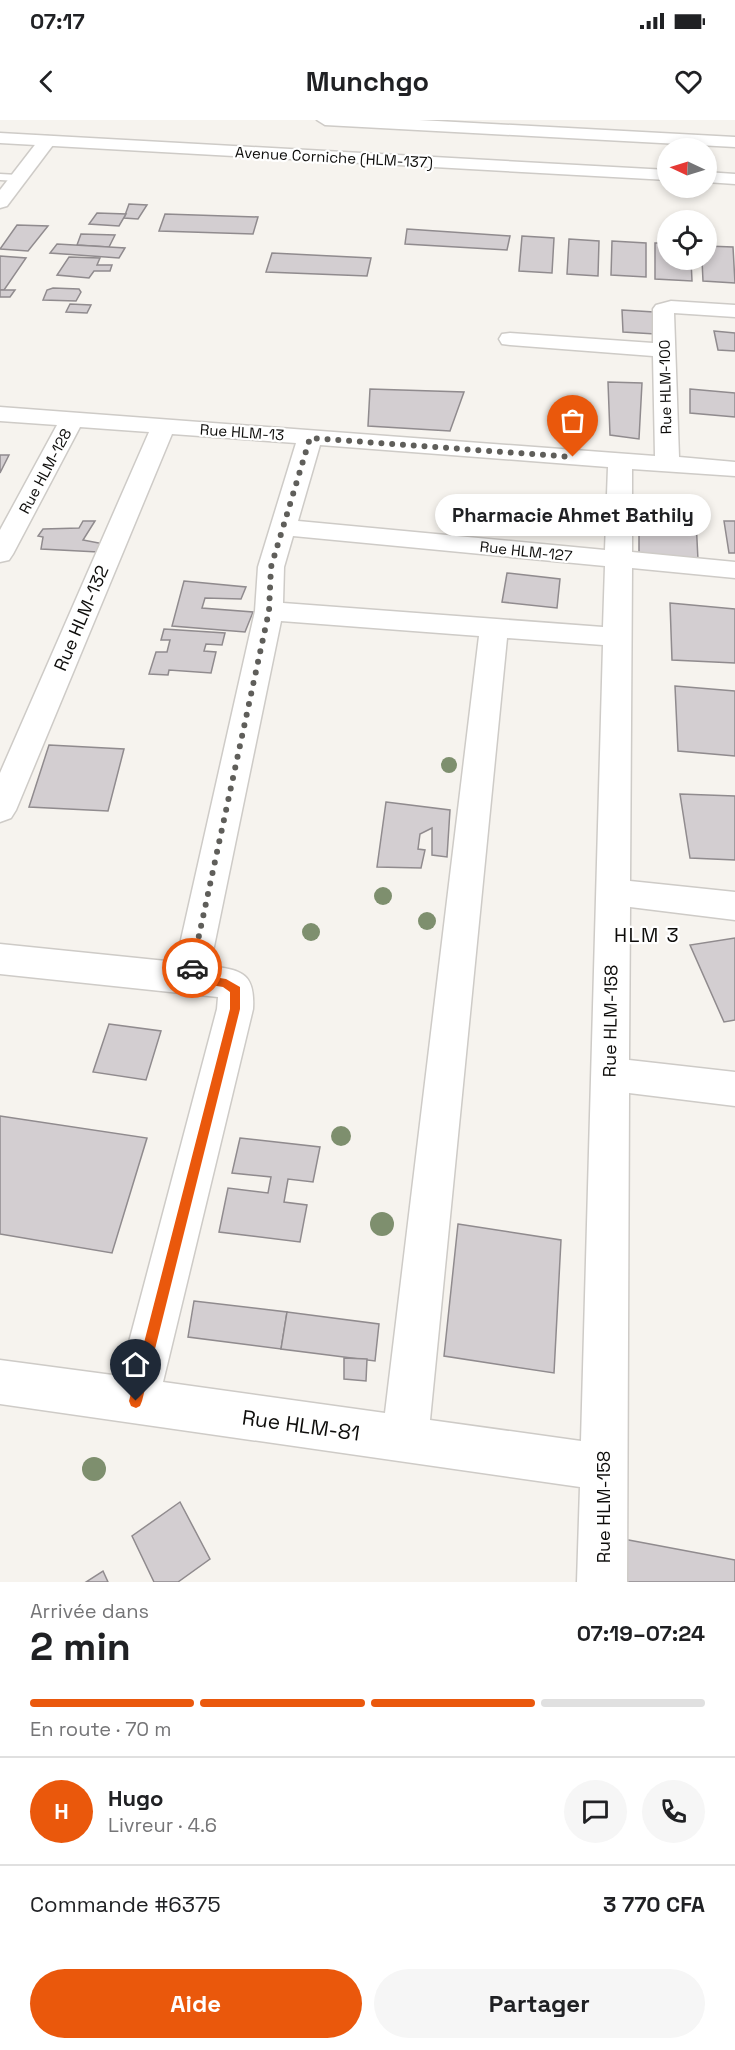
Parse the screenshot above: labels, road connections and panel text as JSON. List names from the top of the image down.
{
  "streets": {
    "main road": [
      "Avenue Corniche (HLM-137)",
      "Rue HLM-100",
      "Rue HLM-13",
      "Rue HLM-128",
      "Rue HLM-127",
      "Rue HLM-132",
      "Rue HLM-158",
      "Rue HLM-81"
    ]
  },
  "crossings": [
    ["Rue HLM-100", "Rue HLM-13"],
    ["Rue HLM-13", "Rue HLM-128"],
    ["Rue HLM-13", "Rue HLM-132"],
    ["Rue HLM-13", "Rue HLM-158"],
    ["Rue HLM-127", "Rue HLM-158"],
    ["Rue HLM-158", "Rue HLM-81"]
  ],
  "districts": ["HLM 3"],
  "places": ["Pharmacie Ahmet Bathily"],
  "north": "left",
  "page": {
    "status": "07:17",
    "header": "Munchgo",
    "bubble": "Pharmacie Ahmet Bathily",
    "heading": ["2 min", "Arrivée dans", "07:19–07:24"],
    "panel": [
      "Hugo",
      "Livreur · 4.6",
      "Commande #6375",
      "3 770 CFA"
    ],
    "bar": "En route · 70 m",
    "round": "H",
    "buttons": ["Aide", "Partager"]
  }
}
